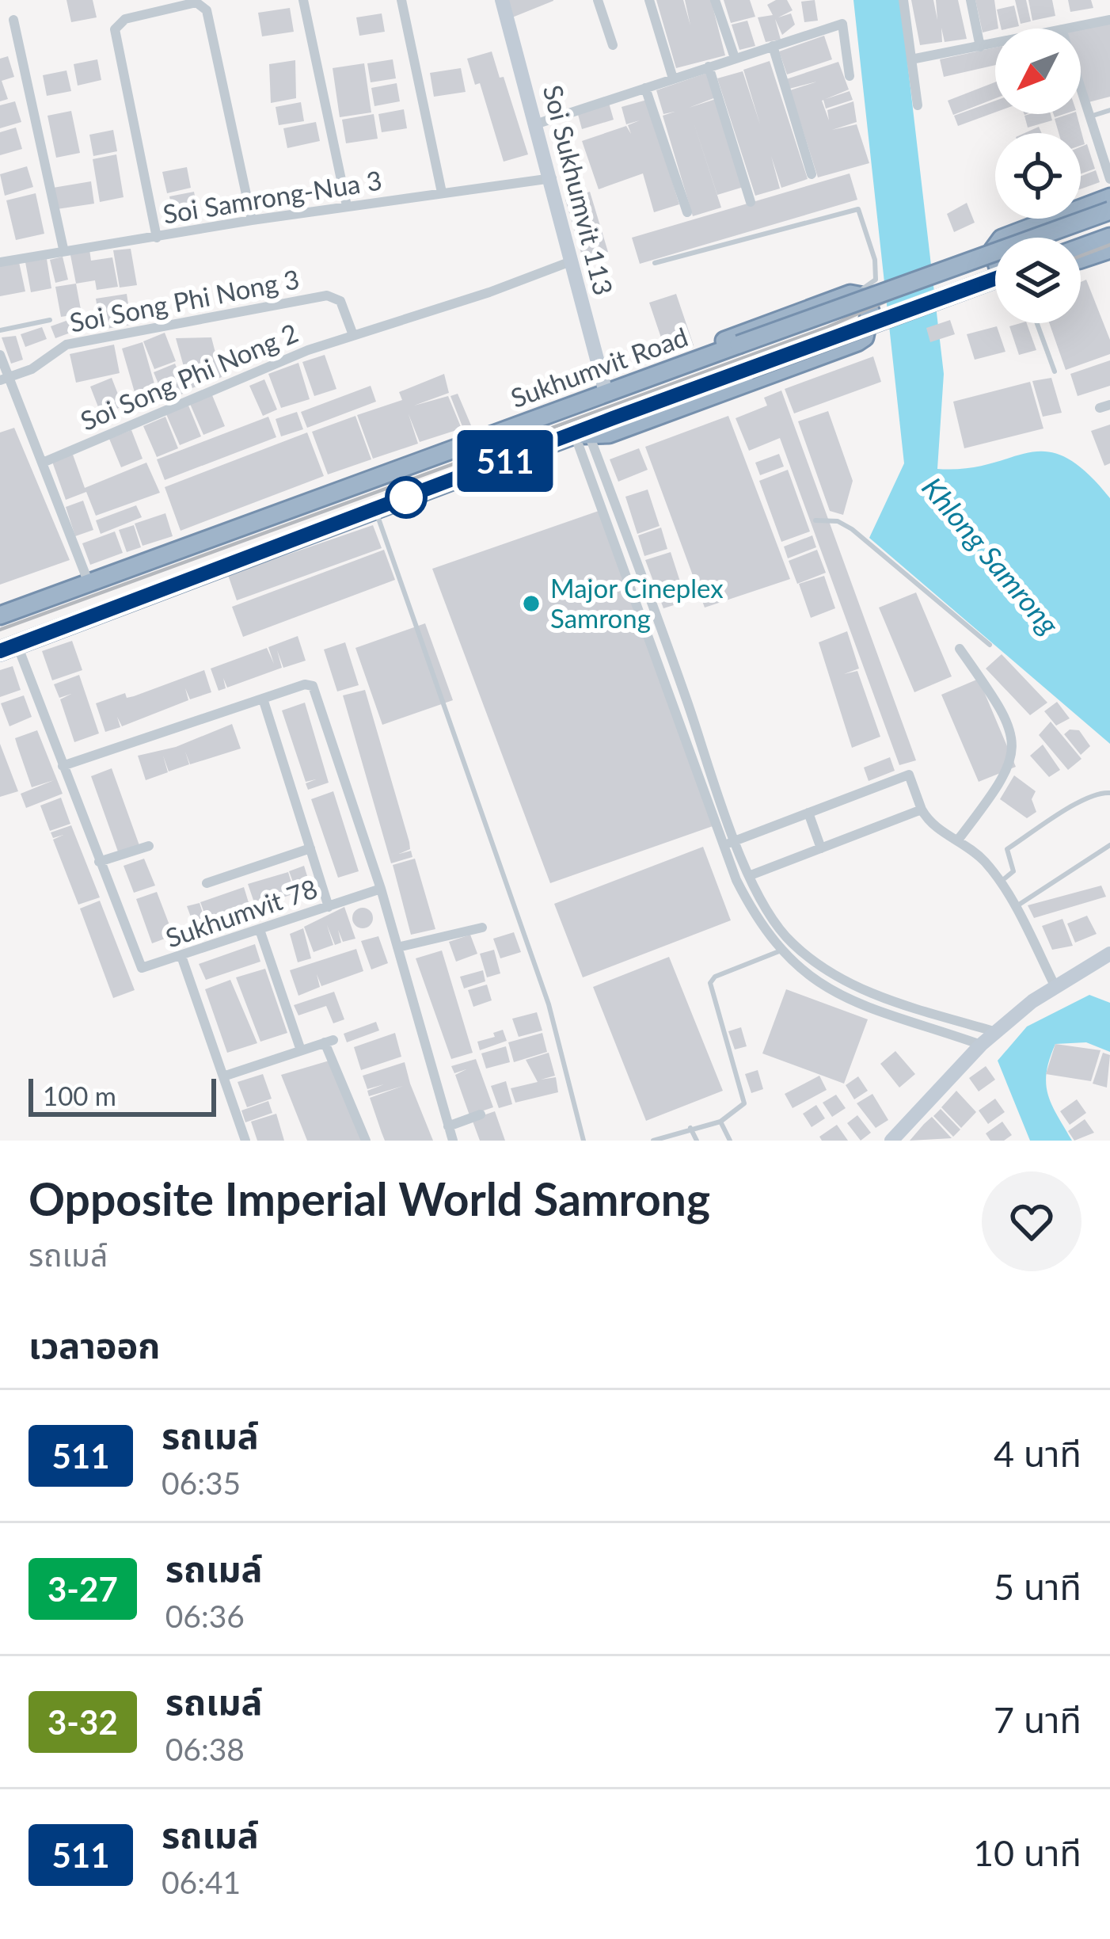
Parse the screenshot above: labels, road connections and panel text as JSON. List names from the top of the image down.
{
  "streets": {
    "highway": ["Sukhumvit Road"],
    "main road": ["Soi Sukhumvit 113"],
    "street": [
      "Soi Samrong-Nua 3",
      "Soi Song Phi Nong 3",
      "Soi Song Phi Nong 2",
      "Sukhumvit 78"
    ]
  },
  "crossings": [
    ["Soi Sukhumvit 113", "Soi Samrong-Nua 3"],
    ["Soi Sukhumvit 113", "Sukhumvit Road"],
    ["Soi Sukhumvit 113", "Soi Song Phi Nong 2"],
    ["Soi Song Phi Nong 3", "Soi Song Phi Nong 2"],
    ["Sukhumvit Road", "Sukhumvit 78"]
  ],
  "water": ["Khlong Samrong"],
  "places": ["Major Cineplex Samrong"],
  "lines": ["bus line 511"],
  "scale_bar": "100 m",
  "north": "bottom left",
  "page": {
    "on_map": "511",
    "scale": "100 m",
    "heading": [
      ["Opposite Imperial World Samrong", "รถเมล์"],
      "เวลาออก"
    ],
    "list": [
      {
        "mark": "511",
        "name": "รถเมล์",
        "note": "06:35",
        "value": "4 นาที"
      },
      {
        "mark": "3-27",
        "name": "รถเมล์",
        "note": "06:36",
        "value": "5 นาที"
      },
      {
        "mark": "3-32",
        "name": "รถเมล์",
        "note": "06:38",
        "value": "7 นาที"
      },
      {
        "mark": "511",
        "name": "รถเมล์",
        "note": "06:41",
        "value": "10 นาที"
      }
    ]
  }
}
